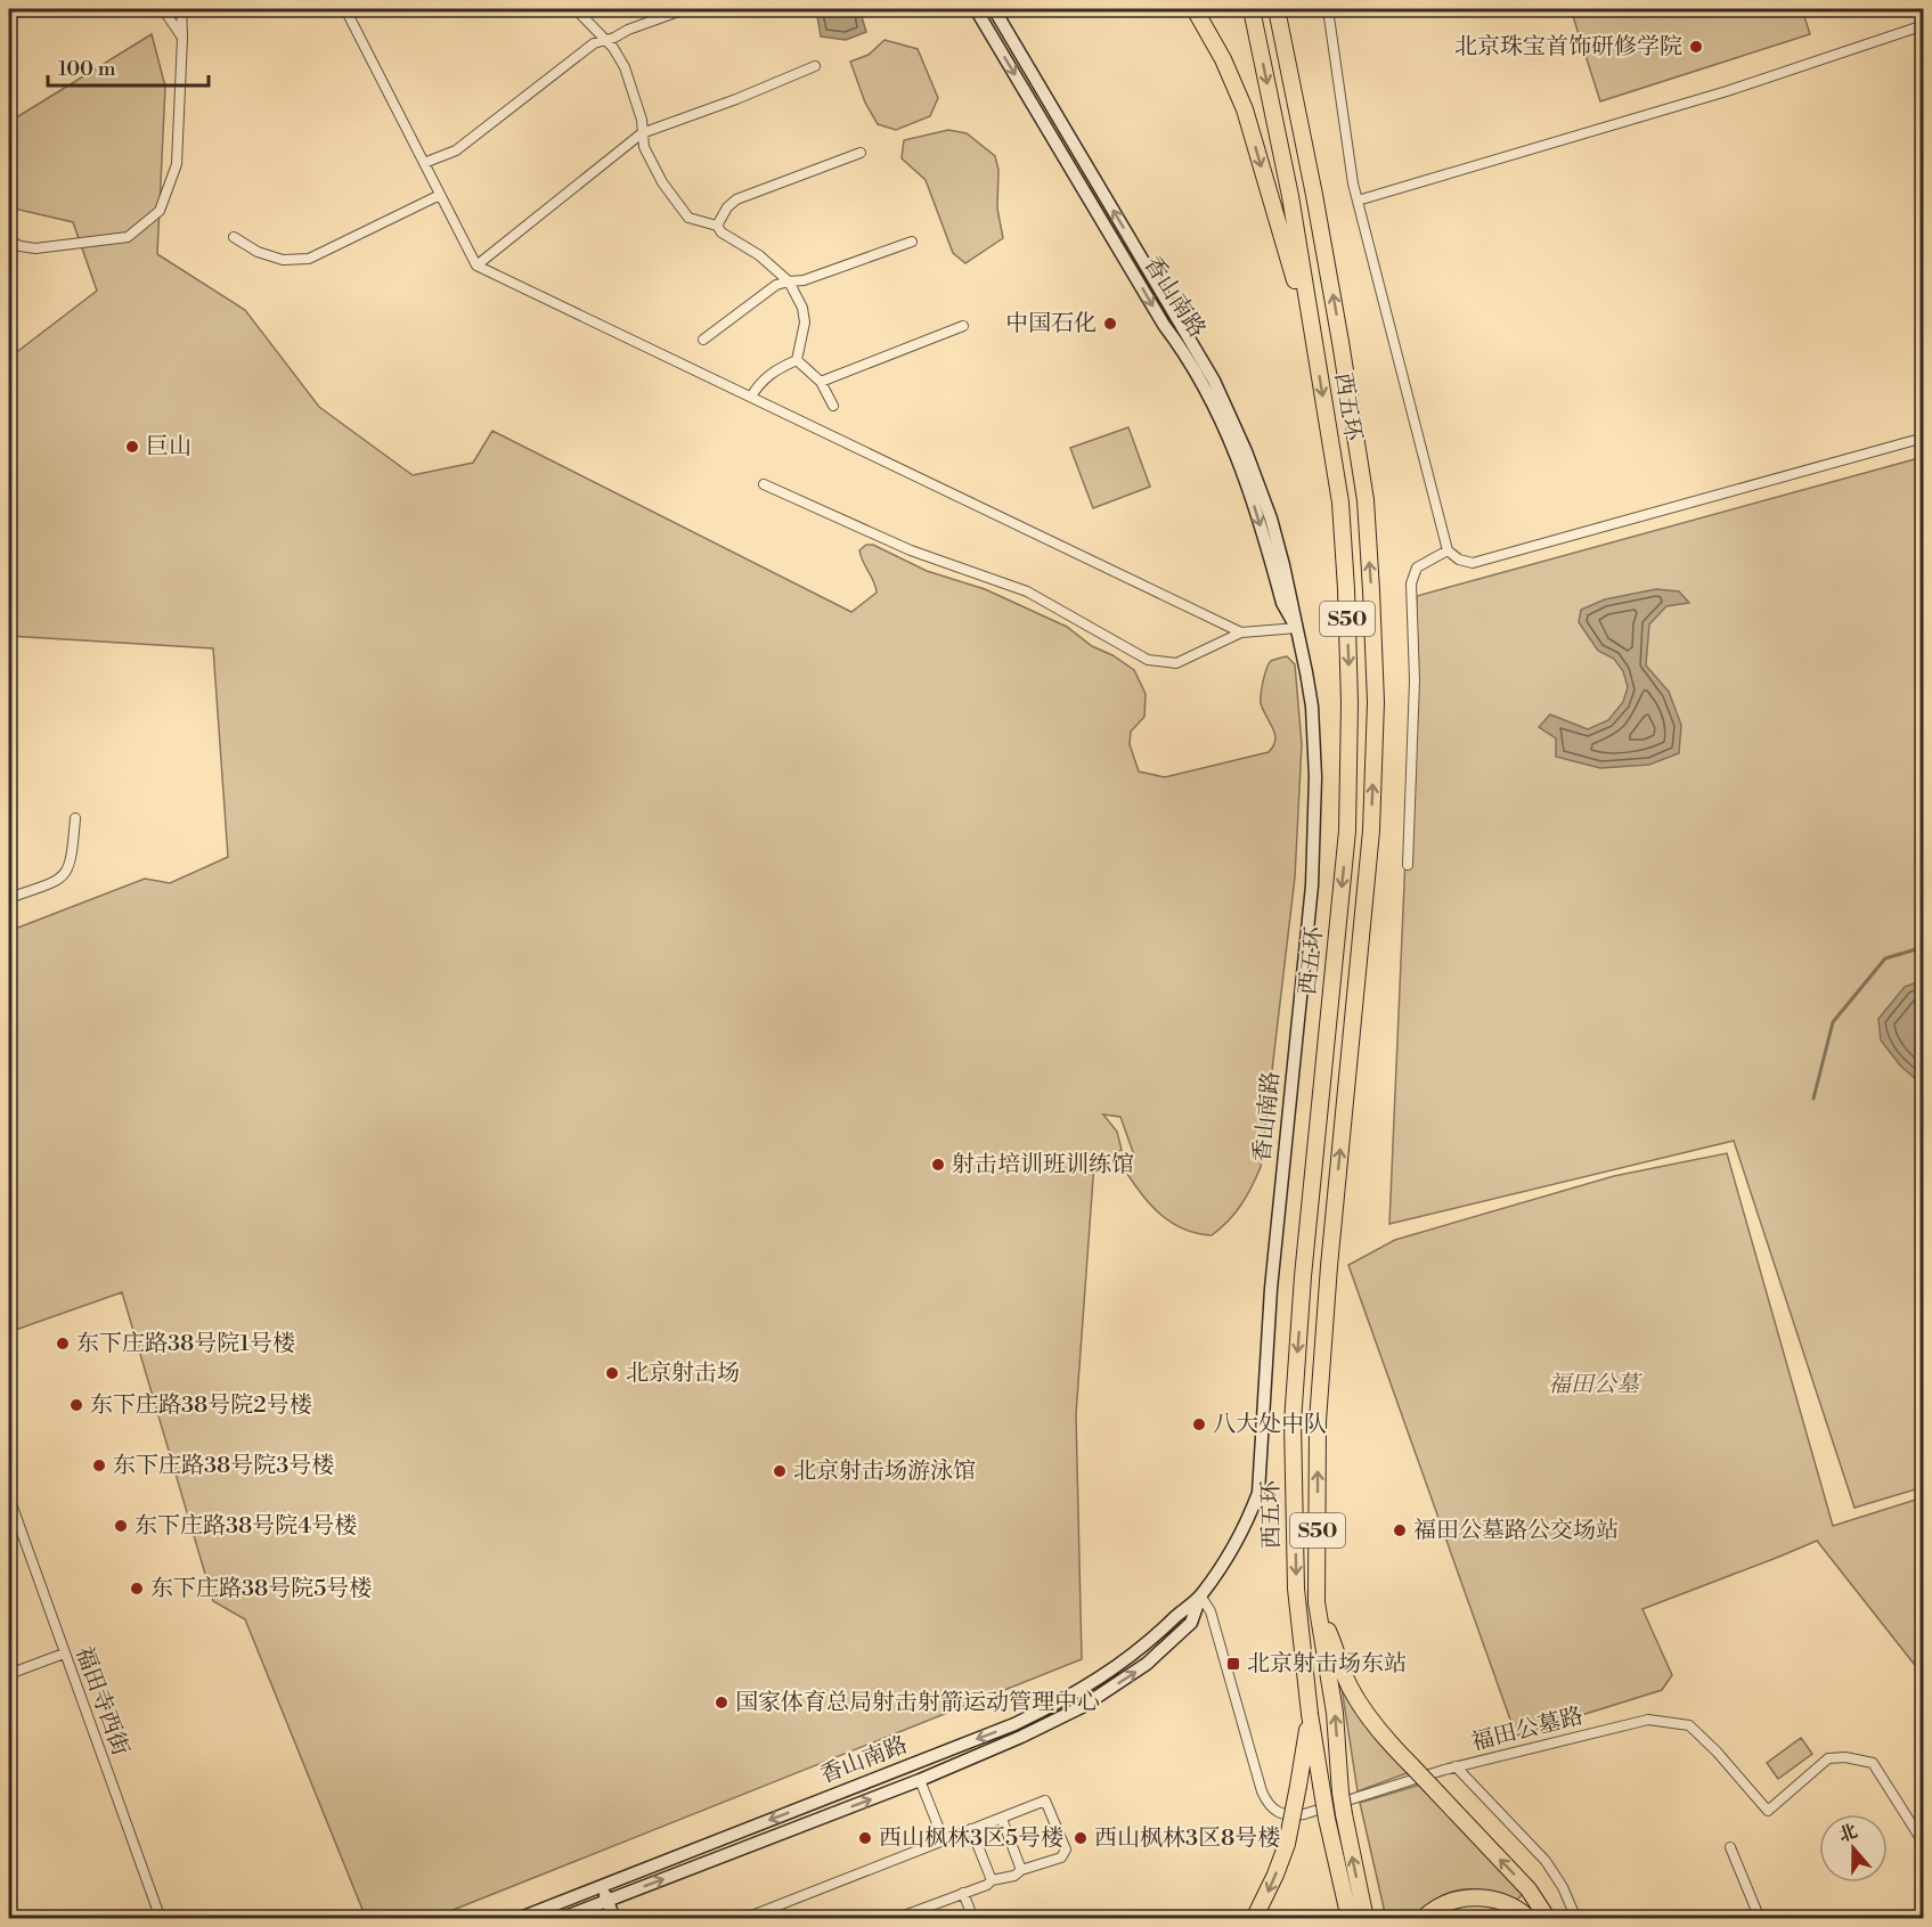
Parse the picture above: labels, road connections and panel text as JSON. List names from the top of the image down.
{
  "streets": {
    "highway": ["西五环", "S50"],
    "main road": ["香山南路"],
    "street": ["福田寺西街", "福田公墓路"]
  },
  "crossings": [
    ["香山南路", "福田公墓路"]
  ],
  "parks": ["福田公墓"],
  "places": {
    "other": [
      "北京珠宝首饰研修学院",
      "中国石化",
      "巨山",
      "射击培训班训练馆",
      "东下庄路38号院1号楼",
      "北京射击场",
      "东下庄路38号院2号楼",
      "八大处中队",
      "东下庄路38号院3号楼",
      "北京射击场游泳馆",
      "东下庄路38号院4号楼",
      "福田公墓路公交场站",
      "东下庄路38号院5号楼",
      "国家体育总局射击射箭运动管理中心",
      "西山枫林3区5号楼",
      "西山枫林3区8号楼"
    ],
    "transit": ["北京射击场东站"]
  },
  "scale_bar": "100 m",
  "north": "top"
}
